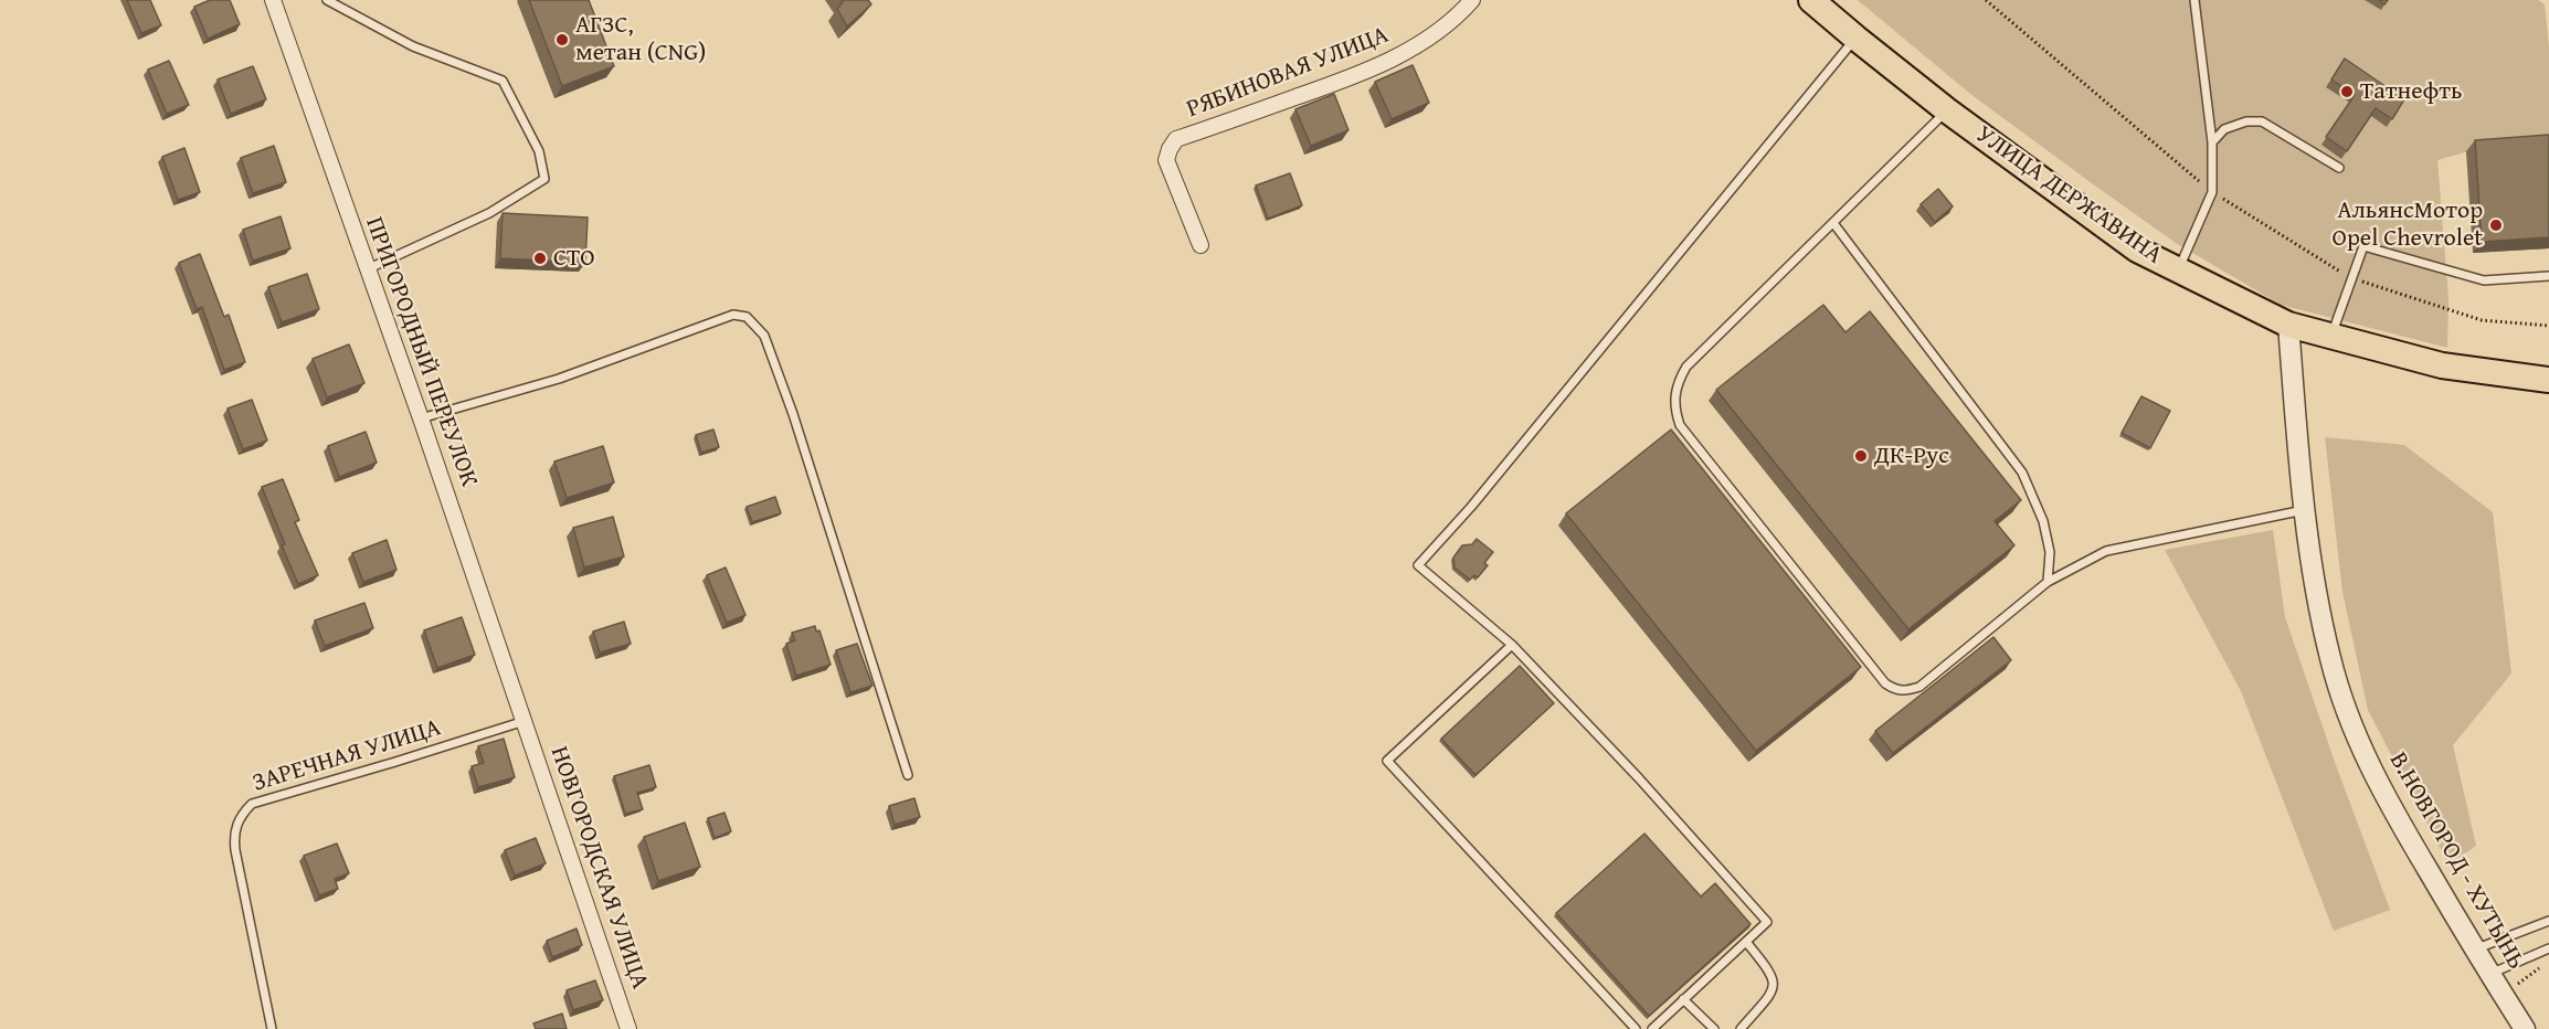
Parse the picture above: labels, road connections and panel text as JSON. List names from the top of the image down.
{
  "streets": {
    "main road": ["УЛИЦА ДЕРЖАВИНА"],
    "street": [
      "РЯБИНОВАЯ УЛИЦА",
      "ПРИГОРОДНЫЙ ПЕРЕУЛОК",
      "В.НОВГОРОД - ХУТЫНЬ",
      "НОВГОРОДСКАЯ УЛИЦА"
    ],
    "lane": ["ЗАРЕЧНАЯ УЛИЦА"]
  },
  "crossings": [
    ["УЛИЦА ДЕРЖАВИНА", "В.НОВГОРОД - ХУТЫНЬ"],
    ["ПРИГОРОДНЫЙ ПЕРЕУЛОК", "ЗАРЕЧНАЯ УЛИЦА"],
    ["ПРИГОРОДНЫЙ ПЕРЕУЛОК", "НОВГОРОДСКАЯ УЛИЦА"],
    ["ЗАРЕЧНАЯ УЛИЦА", "НОВГОРОДСКАЯ УЛИЦА"]
  ],
  "places": [
    "АГЗС, метан (CNG)",
    "Татнефть",
    "АльянсМотор Opel Chevrolet",
    "СТО",
    "ДК-Рус"
  ]
}
